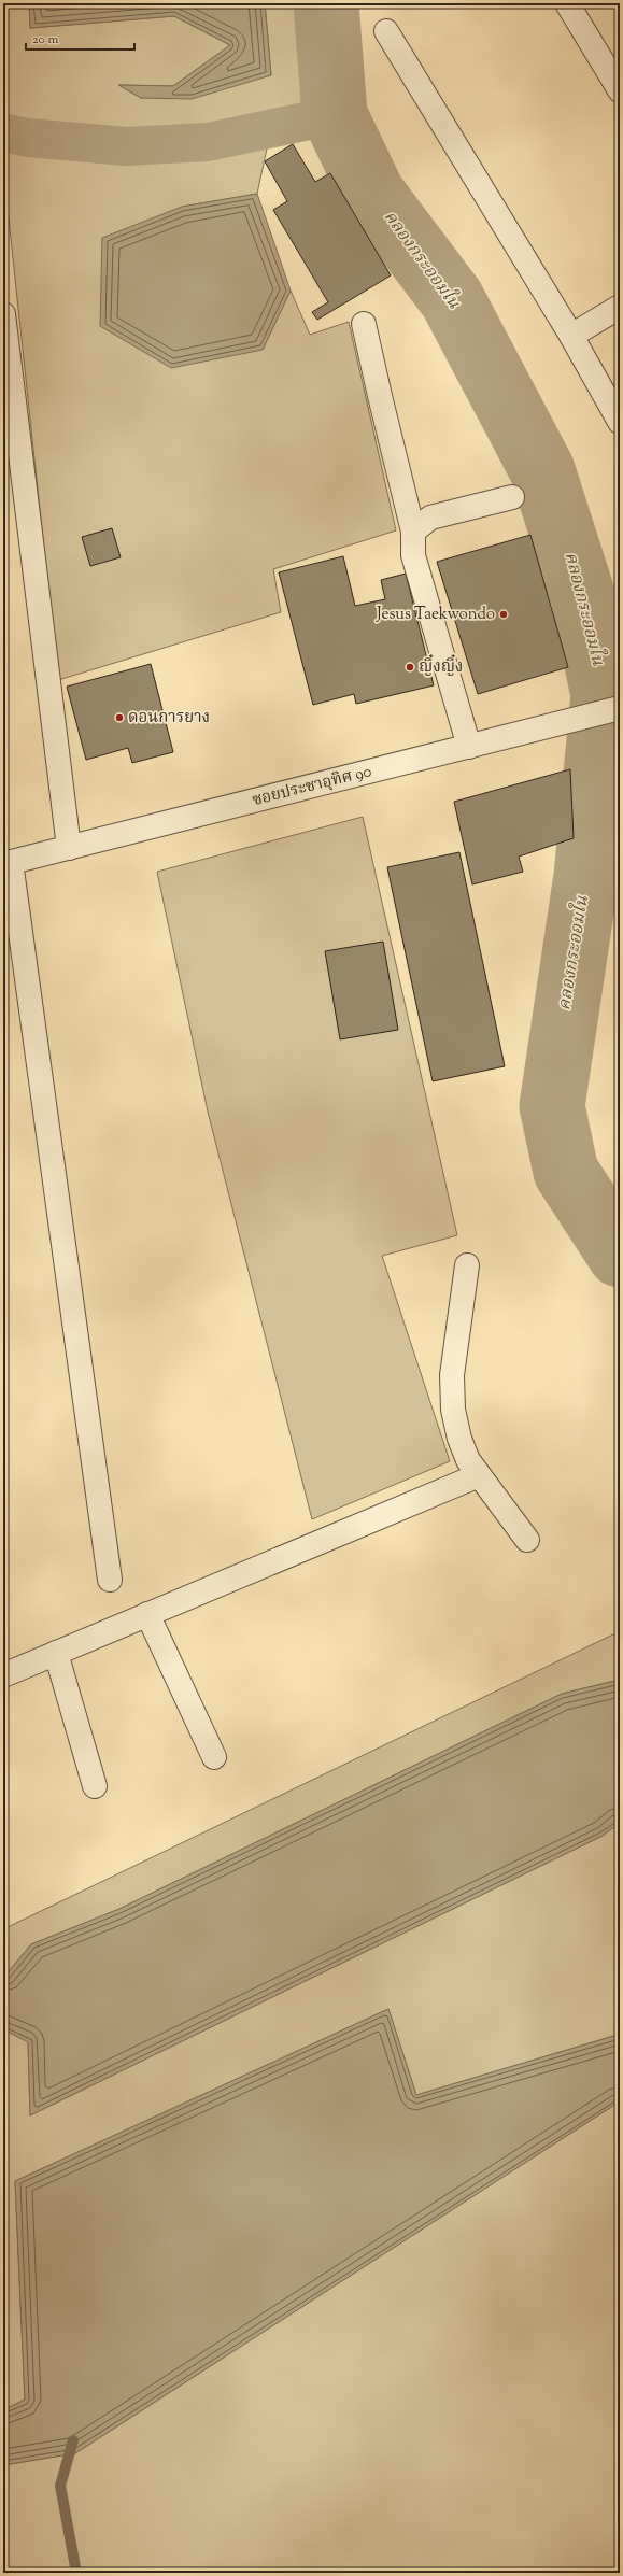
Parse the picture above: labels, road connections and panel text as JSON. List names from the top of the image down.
{
  "streets": {
    "street": ["ซอยประชาอุทิศ 90"]
  },
  "water": ["คลองกระออมใน"],
  "places": ["Jesus Taekwondo", "ญิ๋งญิ๋ง", "ดอนการยาง"],
  "scale_bar": "20 m"
}
